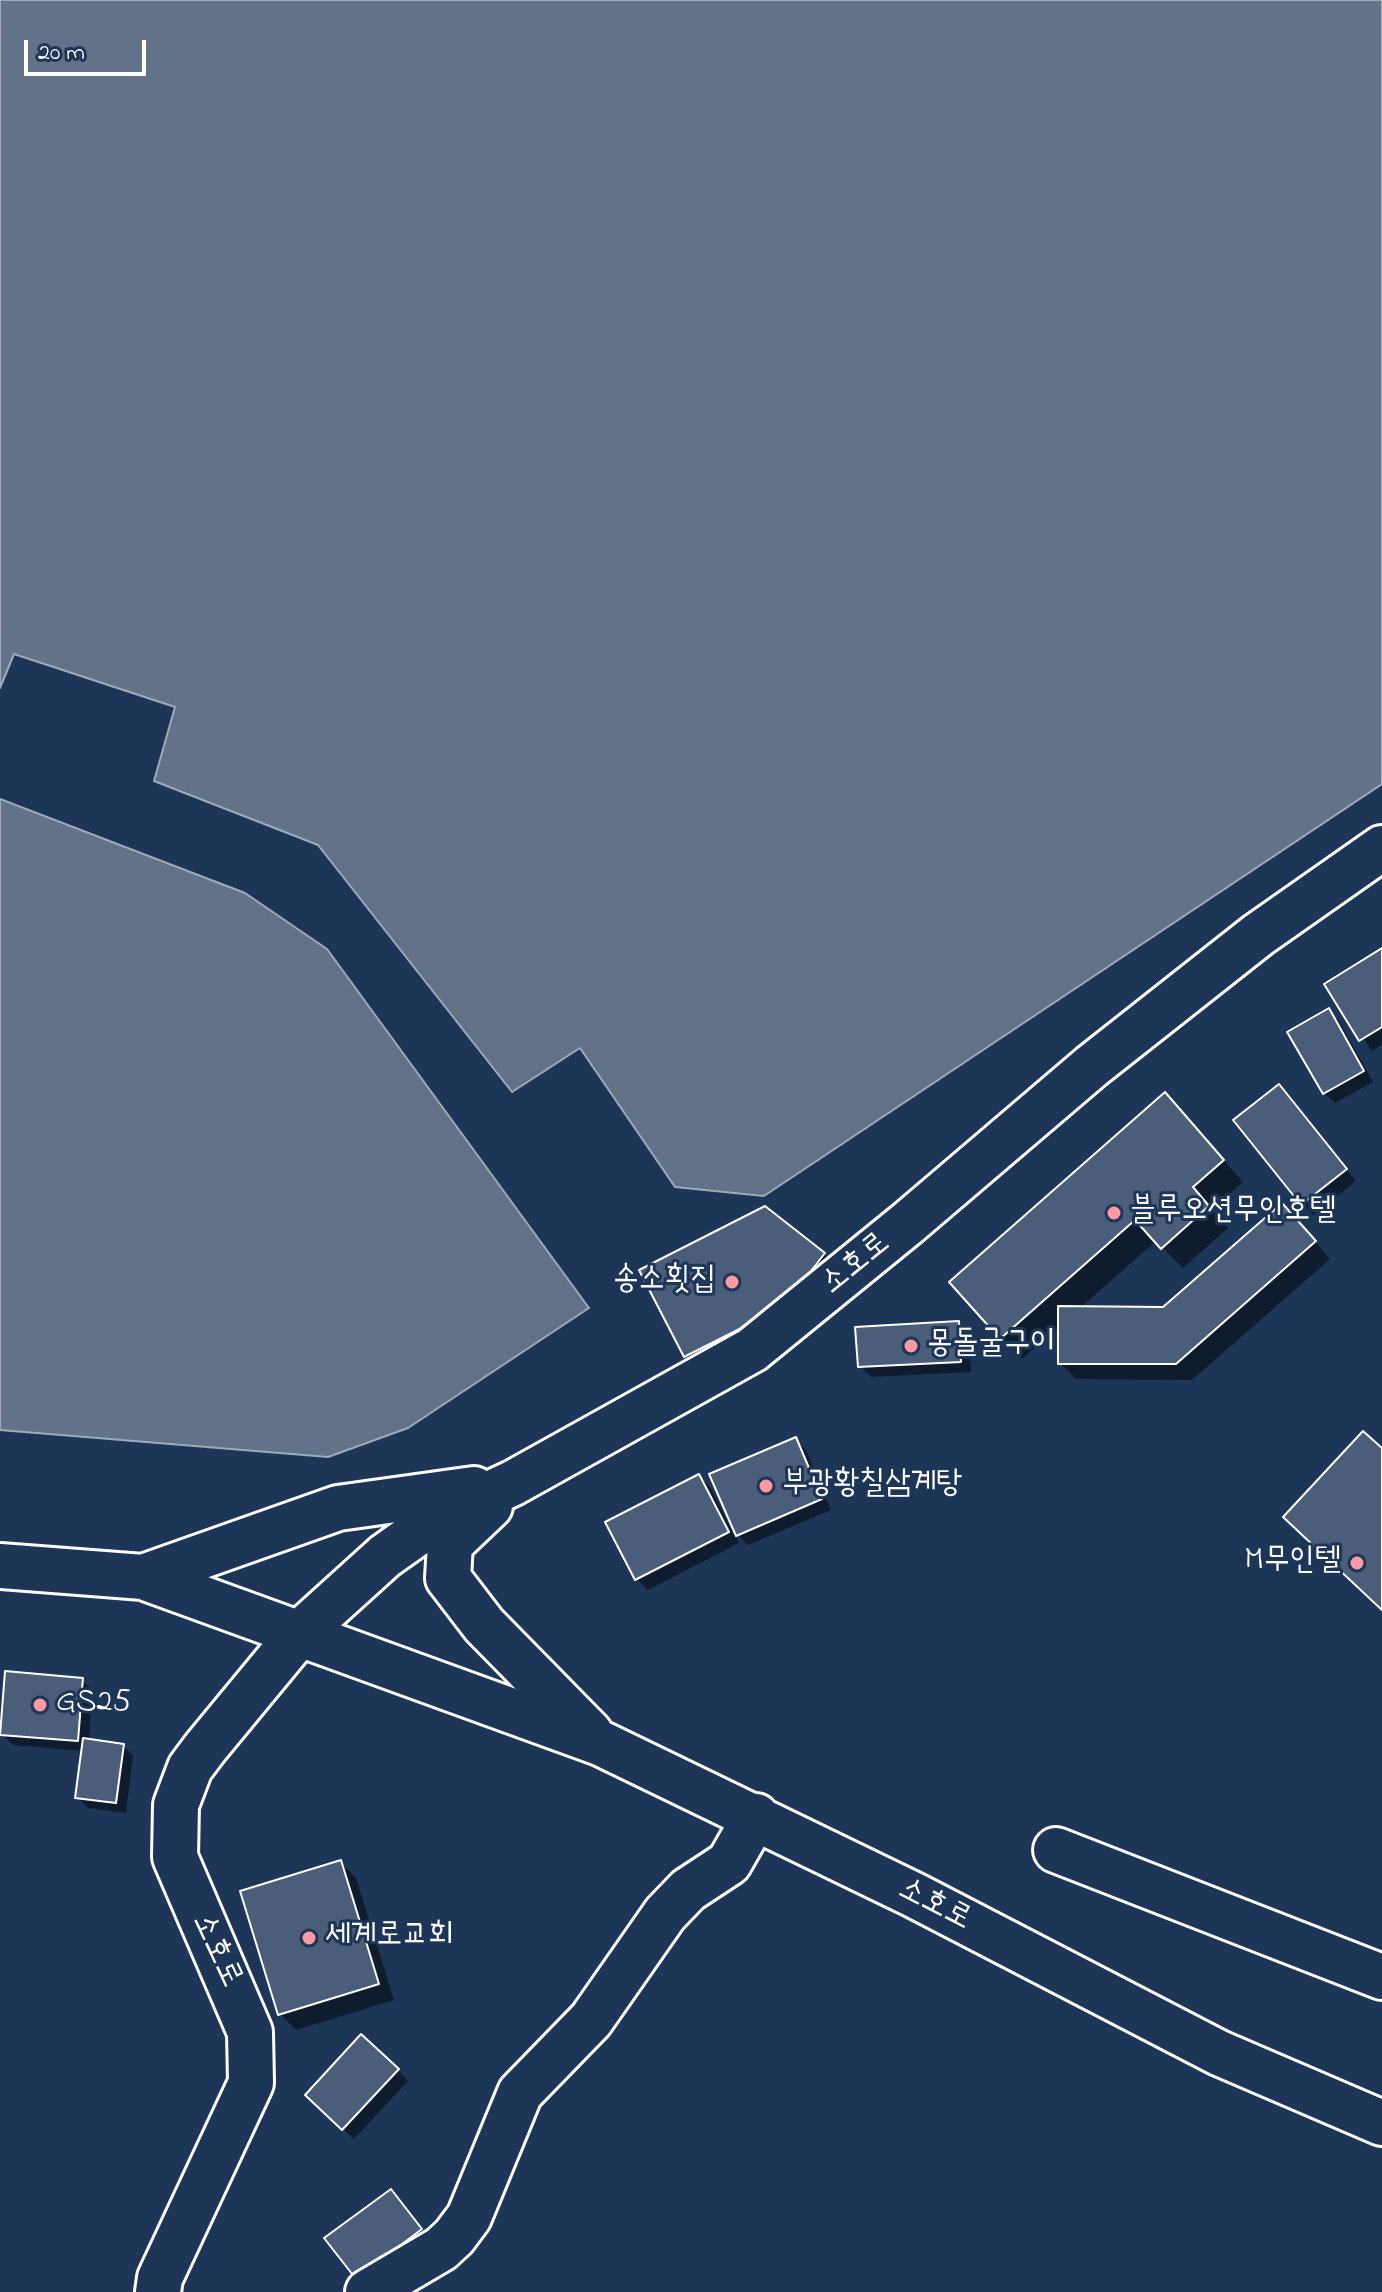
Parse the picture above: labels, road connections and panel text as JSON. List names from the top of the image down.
{
  "streets": {
    "street": ["소호로"]
  },
  "places": [
    "블루오션무인호텔",
    "송소횟집",
    "몽돌굴구이",
    "부광황칠삼계탕",
    "M무인텔",
    "GS25",
    "세계로교회"
  ],
  "scale_bar": "20 m"
}
